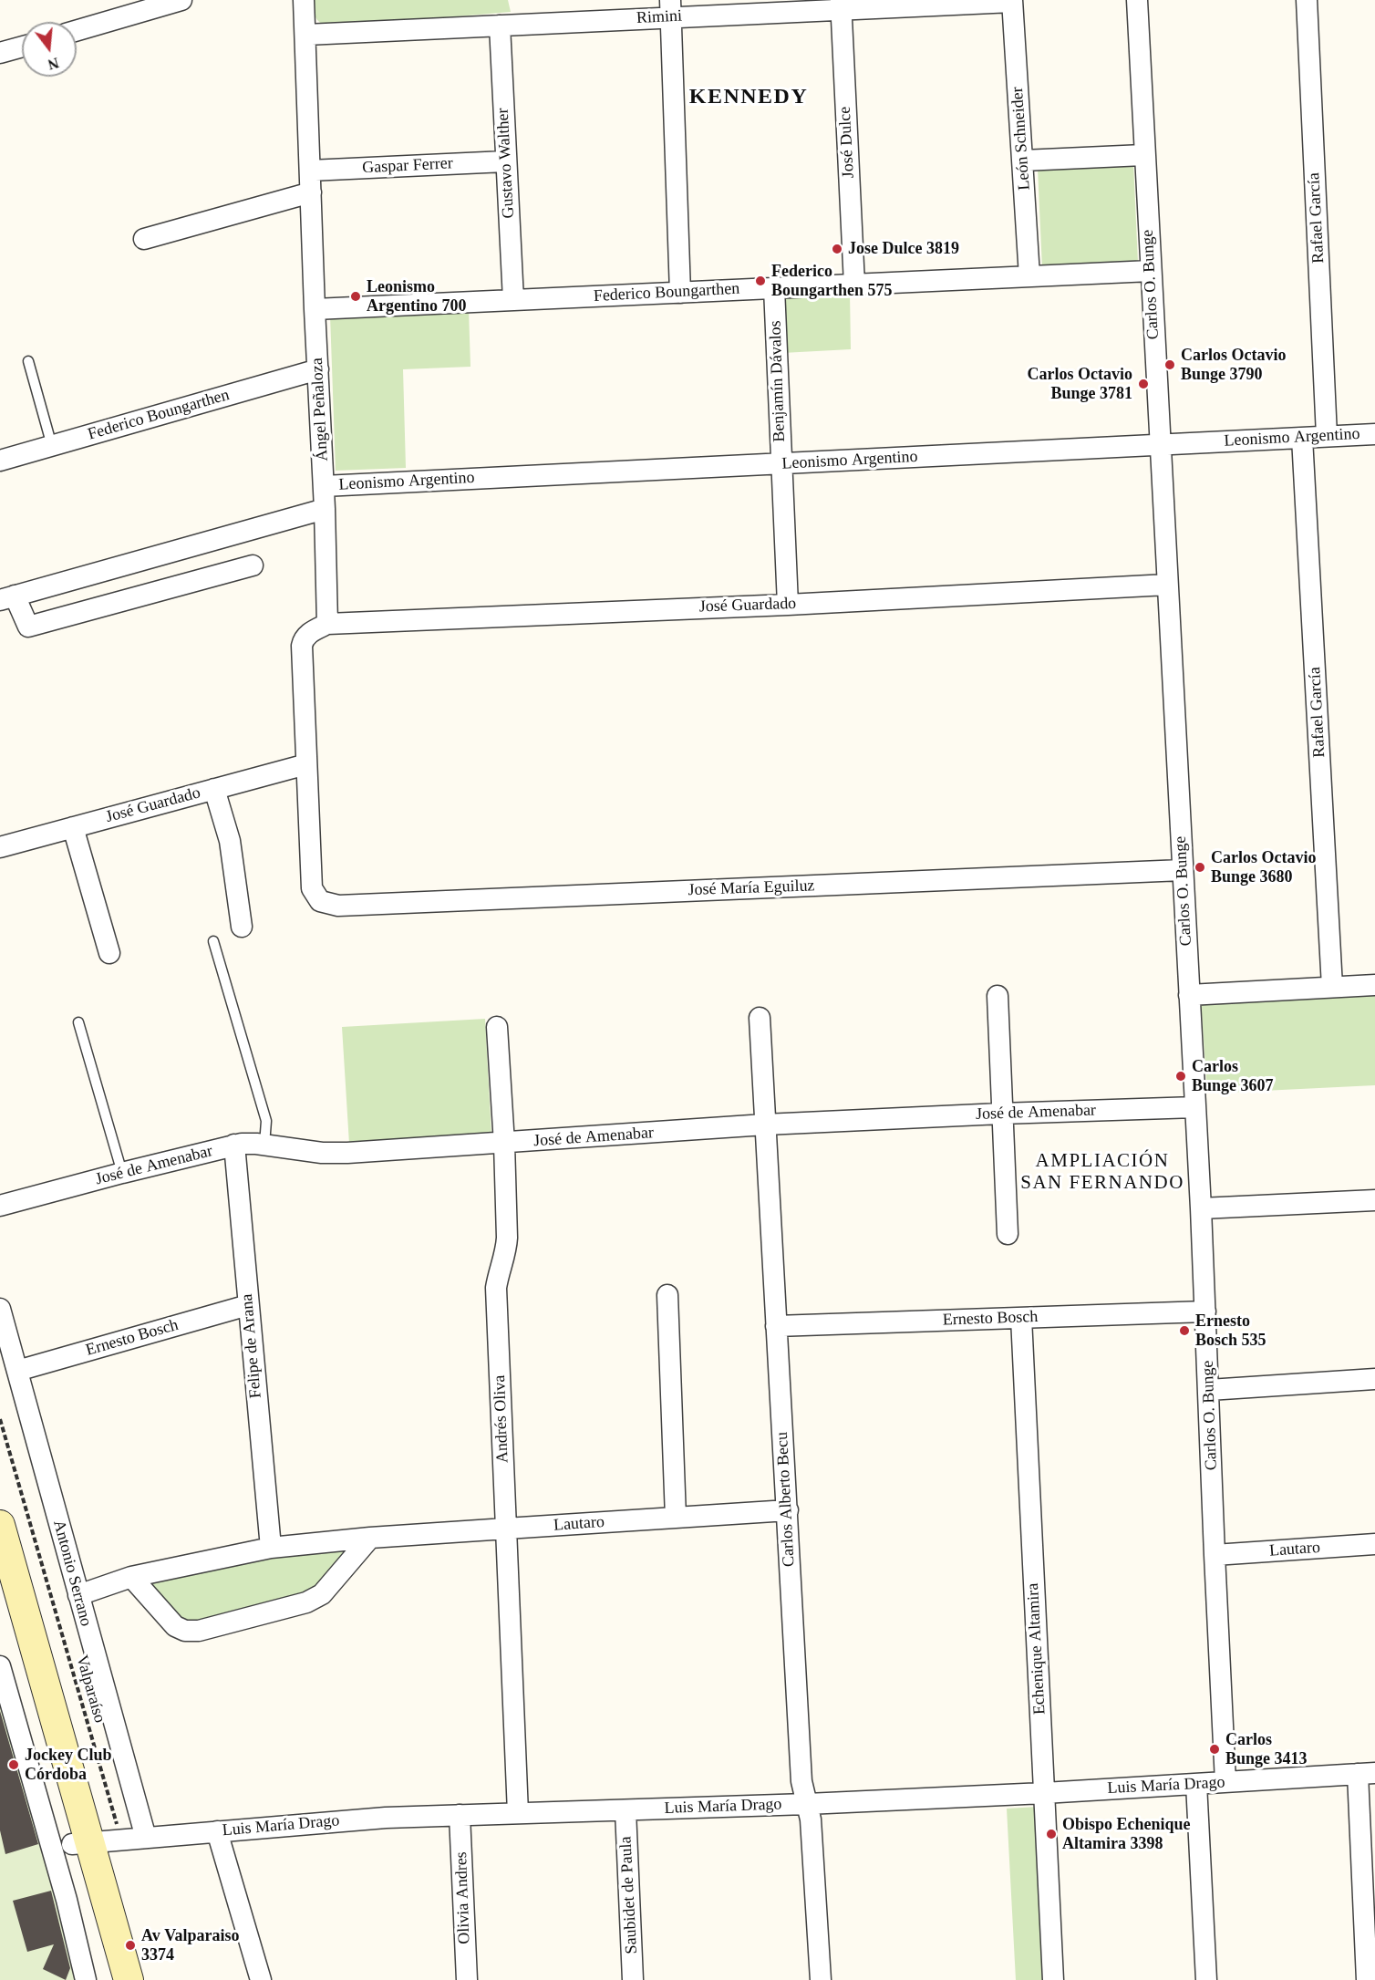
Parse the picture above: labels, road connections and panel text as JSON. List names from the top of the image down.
{
  "streets": {
    "street": [
      "Rimini",
      "León Schneider",
      "José Dulce",
      "Gustavo Walther",
      "Gaspar Ferrer",
      "Rafael García",
      "Carlos O. Bunge",
      "Federico Boungarthen",
      "Benjamín Dávalos",
      "Ángel Peñaloza",
      "Leonismo Argentino",
      "José Guardado",
      "José María Eguiluz",
      "José de Amenabar",
      "Ernesto Bosch",
      "Felipe de Arana",
      "Andrés Oliva",
      "Carlos Alberto Becu",
      "Lautaro",
      "Antonio Serrano",
      "Echenique Altamira",
      "Luis María Drago",
      "Saubidet de Paula",
      "Olivia Andres"
    ],
    "path": ["Valparaíso"]
  },
  "crossings": [
    ["Rimini", "León Schneider"],
    ["Rimini", "José Dulce"],
    ["Rimini", "Gustavo Walther"],
    ["Rimini", "Ángel Peñaloza"],
    ["León Schneider", "Federico Boungarthen"],
    ["José Dulce", "Federico Boungarthen"],
    ["Gustavo Walther", "Gaspar Ferrer"],
    ["Gustavo Walther", "Federico Boungarthen"],
    ["Gaspar Ferrer", "Ángel Peñaloza"],
    ["Rafael García", "Leonismo Argentino"],
    ["Carlos O. Bunge", "Federico Boungarthen"],
    ["Carlos O. Bunge", "Leonismo Argentino"],
    ["Carlos O. Bunge", "José Guardado"],
    ["Carlos O. Bunge", "José María Eguiluz"],
    ["Carlos O. Bunge", "José de Amenabar"],
    ["Carlos O. Bunge", "Ernesto Bosch"],
    ["Carlos O. Bunge", "Lautaro"],
    ["Carlos O. Bunge", "Luis María Drago"],
    ["Federico Boungarthen", "Benjamín Dávalos"],
    ["Federico Boungarthen", "Ángel Peñaloza"],
    ["Benjamín Dávalos", "Leonismo Argentino"],
    ["Benjamín Dávalos", "José Guardado"],
    ["Ángel Peñaloza", "Leonismo Argentino"],
    ["Ángel Peñaloza", "José Guardado"],
    ["José Guardado", "José María Eguiluz"],
    ["José de Amenabar", "Felipe de Arana"],
    ["José de Amenabar", "Andrés Oliva"],
    ["José de Amenabar", "Carlos Alberto Becu"],
    ["Ernesto Bosch", "Felipe de Arana"],
    ["Ernesto Bosch", "Carlos Alberto Becu"],
    ["Ernesto Bosch", "Antonio Serrano"],
    ["Ernesto Bosch", "Echenique Altamira"],
    ["Felipe de Arana", "Lautaro"],
    ["Andrés Oliva", "Lautaro"],
    ["Andrés Oliva", "Luis María Drago"],
    ["Carlos Alberto Becu", "Lautaro"],
    ["Carlos Alberto Becu", "Luis María Drago"],
    ["Lautaro", "Antonio Serrano"],
    ["Antonio Serrano", "Luis María Drago"],
    ["Echenique Altamira", "Luis María Drago"],
    ["Valparaíso", "Luis María Drago"],
    ["Luis María Drago", "Saubidet de Paula"],
    ["Luis María Drago", "Olivia Andres"]
  ],
  "districts": ["KENNEDY", "AMPLIACIÓN SAN FERNANDO"],
  "places": [
    "Jose Dulce 3819",
    "Federico Boungarthen 575",
    "Leonismo Argentino 700",
    "Carlos Octavio Bunge 3790",
    "Carlos Octavio Bunge 3781",
    "Carlos Octavio Bunge 3680",
    "Carlos Bunge 3607",
    "Ernesto Bosch 535",
    "Carlos Bunge 3413",
    "Jockey Club Córdoba",
    "Obispo Echenique Altamira 3398",
    "Av Valparaiso 3374"
  ],
  "north": "bottom"
}
